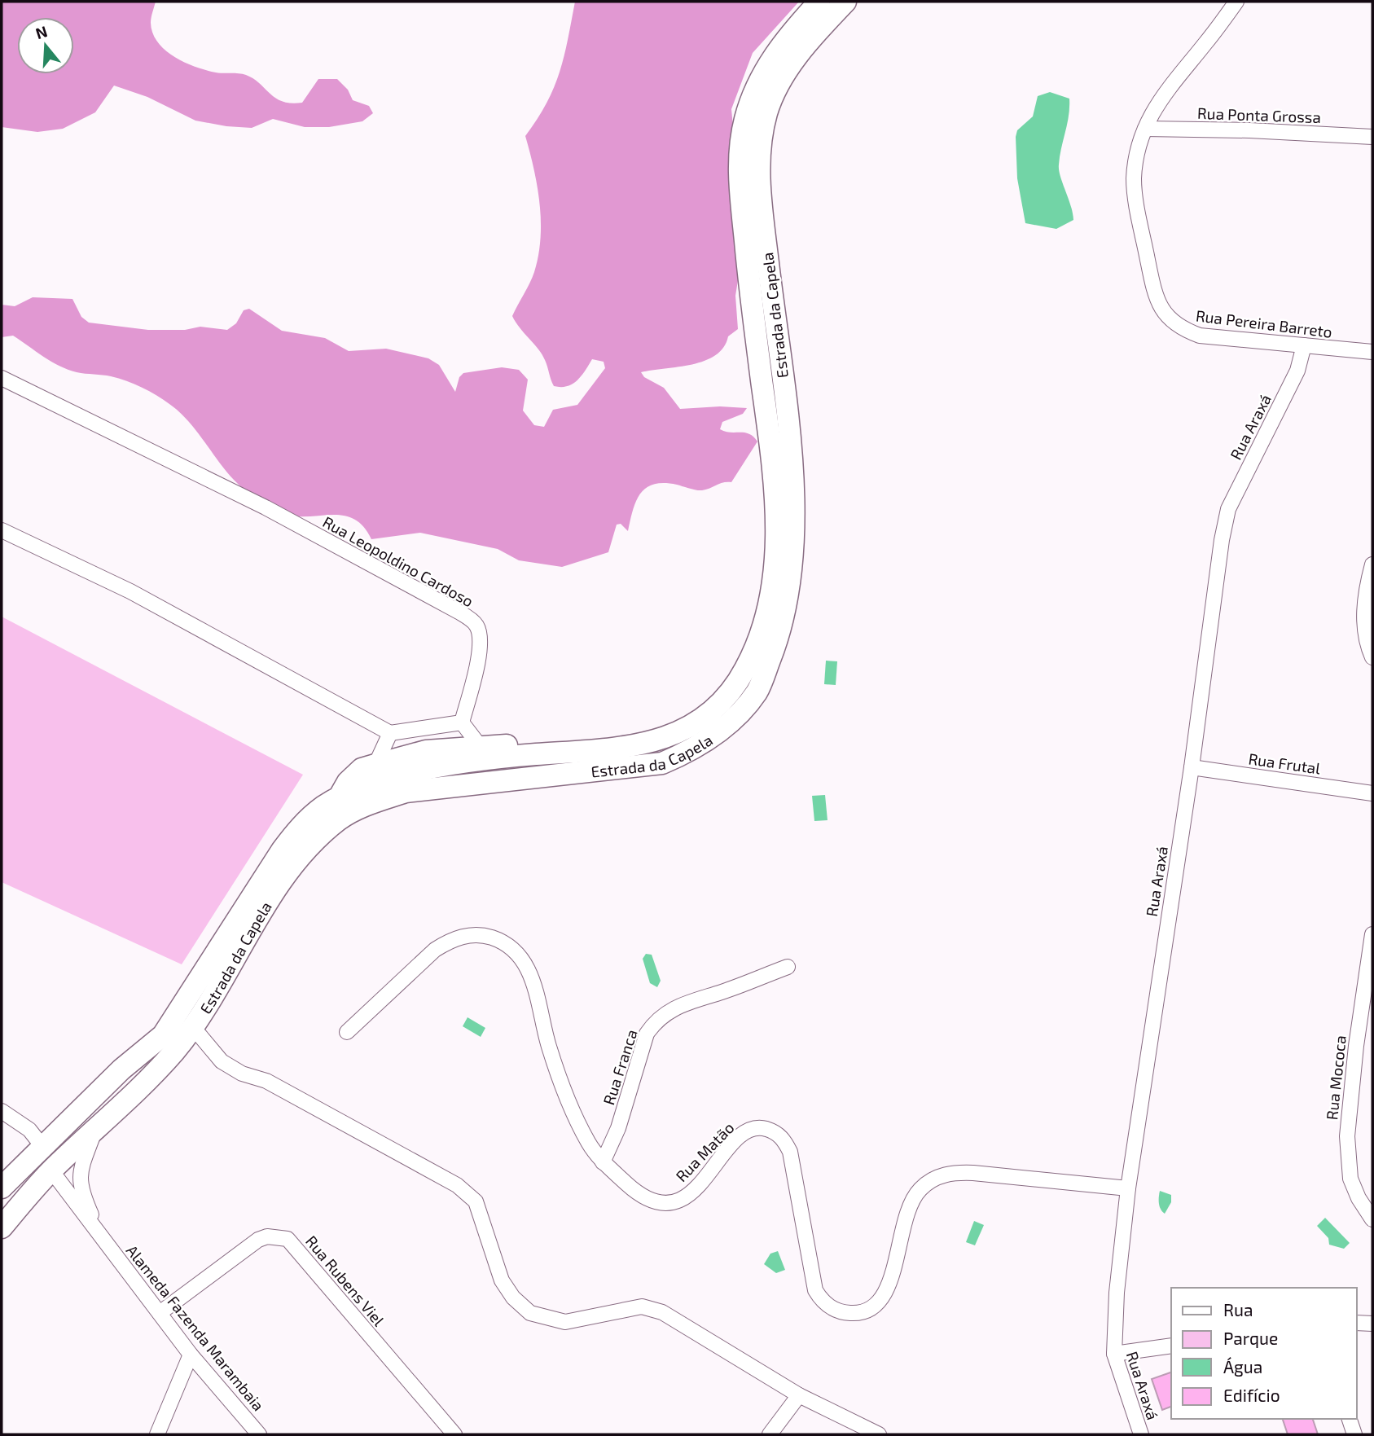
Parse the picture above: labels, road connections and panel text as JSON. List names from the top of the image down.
{
  "streets": {
    "main road": ["Estrada da Capela"],
    "street": [
      "Rua Ponta Grossa",
      "Rua Pereira Barreto",
      "Rua Araxá",
      "Rua Leopoldino Cardoso",
      "Rua Frutal",
      "Rua Franca",
      "Rua Mococa",
      "Rua Matão",
      "Rua Rubens Viel",
      "Alameda Fazenda Marambaia"
    ]
  },
  "crossings": [
    ["Rua Ponta Grossa", "Rua Pereira Barreto"],
    ["Estrada da Capela", "Alameda Fazenda Marambaia"],
    ["Rua Pereira Barreto", "Rua Araxá"],
    ["Rua Araxá", "Rua Frutal"],
    ["Rua Araxá", "Rua Matão"],
    ["Rua Franca", "Rua Matão"],
    ["Rua Rubens Viel", "Alameda Fazenda Marambaia"]
  ],
  "legend": [
    "Rua",
    "Parque",
    "Água",
    "Edifício"
  ],
  "north": "top"
}
